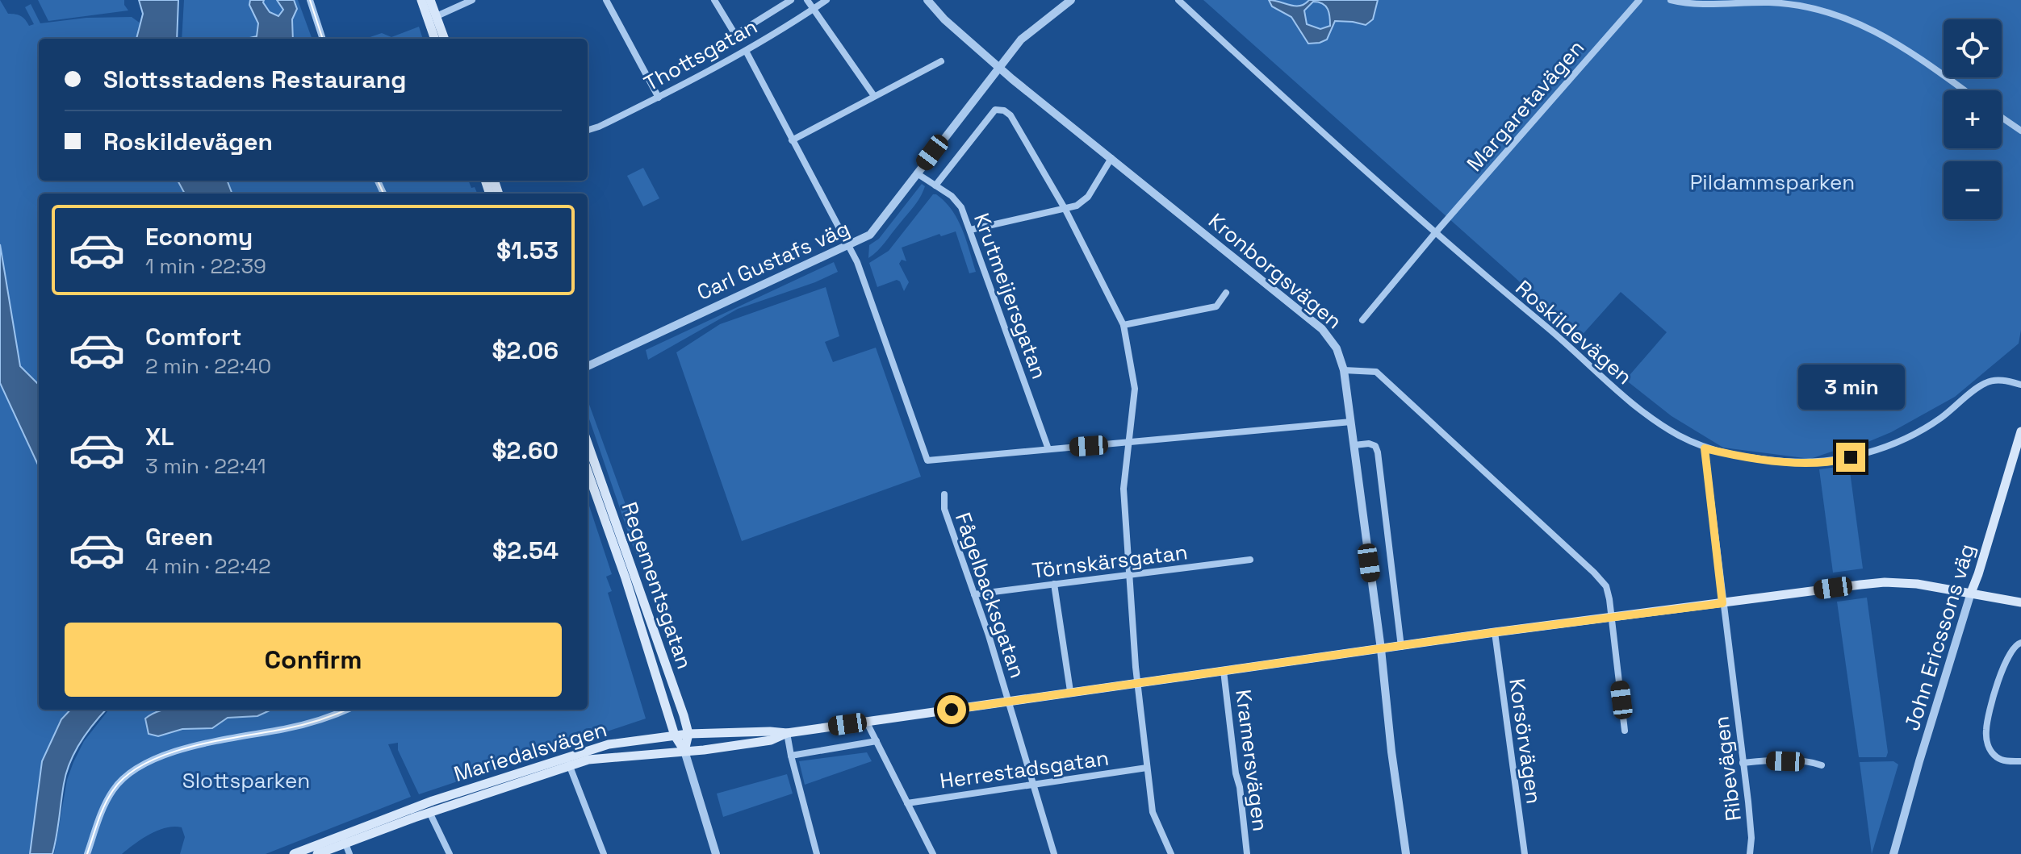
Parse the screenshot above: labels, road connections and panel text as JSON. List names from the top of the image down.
{
  "streets": {
    "main road": ["Regementsgatan", "John Ericssons väg", "Mariedalsvägen"],
    "street": [
      "Thottsgatan",
      "Margaretavägen",
      "Carl Gustafs väg",
      "Kronborgsvägen",
      "Krutmeijersgatan",
      "Roskildevägen",
      "Törnskärsgatan",
      "Fågelbacksgatan",
      "Korsörvägen",
      "Kramersvägen",
      "Ribevägen",
      "Herrestadsgatan"
    ]
  },
  "crossings": [
    ["Margaretavägen", "Roskildevägen"],
    ["Carl Gustafs väg", "Kronborgsvägen"],
    ["Carl Gustafs väg", "Krutmeijersgatan"],
    ["Kronborgsvägen", "Mariedalsvägen"],
    ["Roskildevägen", "Ribevägen"],
    ["Törnskärsgatan", "Fågelbacksgatan"],
    ["Regementsgatan", "Mariedalsvägen"],
    ["Fågelbacksgatan", "Mariedalsvägen"],
    ["Fågelbacksgatan", "Herrestadsgatan"],
    ["John Ericssons väg", "Mariedalsvägen"],
    ["Korsörvägen", "Mariedalsvägen"],
    ["Mariedalsvägen", "Kramersvägen"],
    ["Mariedalsvägen", "Ribevägen"]
  ],
  "parks": ["Pildammsparken", "Slottsparken"],
  "page": {
    "map_buttons": ["+", "−"],
    "banner": ["Slottsstadens Restaurang", "Roskildevägen"],
    "list": [
      {
        "name": "Economy",
        "note": "1 min · 22:39",
        "value": "$1.53"
      },
      {
        "name": "Comfort",
        "note": "2 min · 22:40",
        "value": "$2.06"
      },
      {
        "name": "XL",
        "note": "3 min · 22:41",
        "value": "$2.60"
      },
      {
        "name": "Green",
        "note": "4 min · 22:42",
        "value": "$2.54"
      }
    ],
    "bubble": "3 min",
    "buttons": "Confirm"
  }
}
